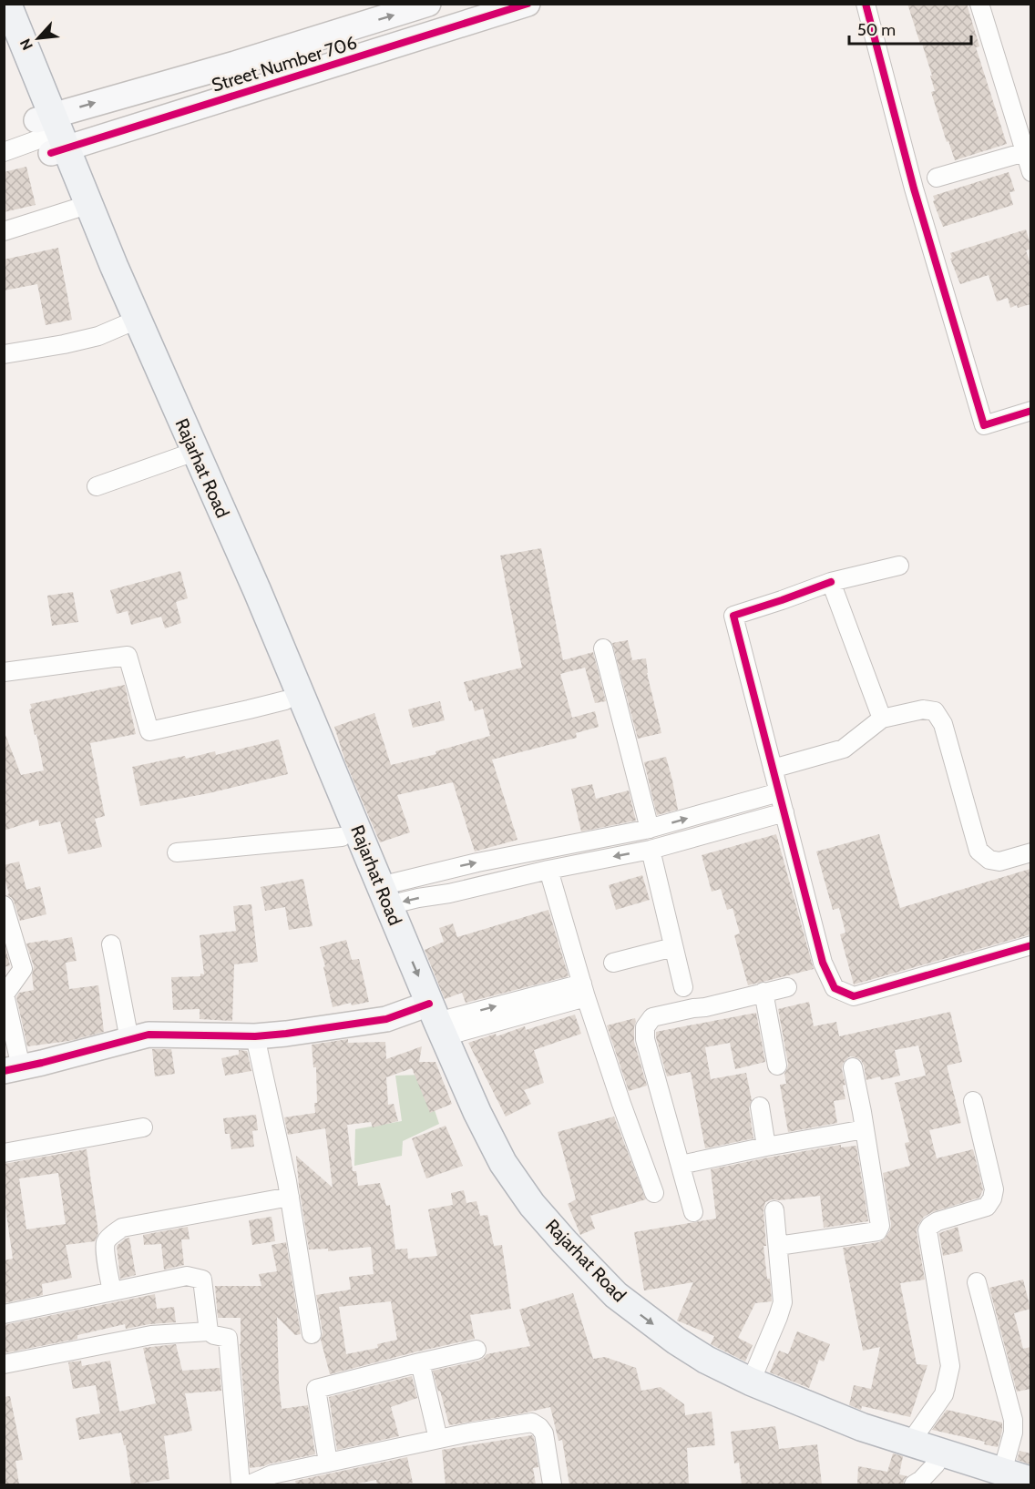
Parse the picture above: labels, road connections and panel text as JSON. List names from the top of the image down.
{
  "streets": {
    "main road": ["Rajarhat Road"],
    "street": ["Street Number 706"]
  },
  "crossings": [
    ["Street Number 706", "Rajarhat Road"]
  ],
  "scale_bar": "50 m",
  "north": "bottom left"
}
